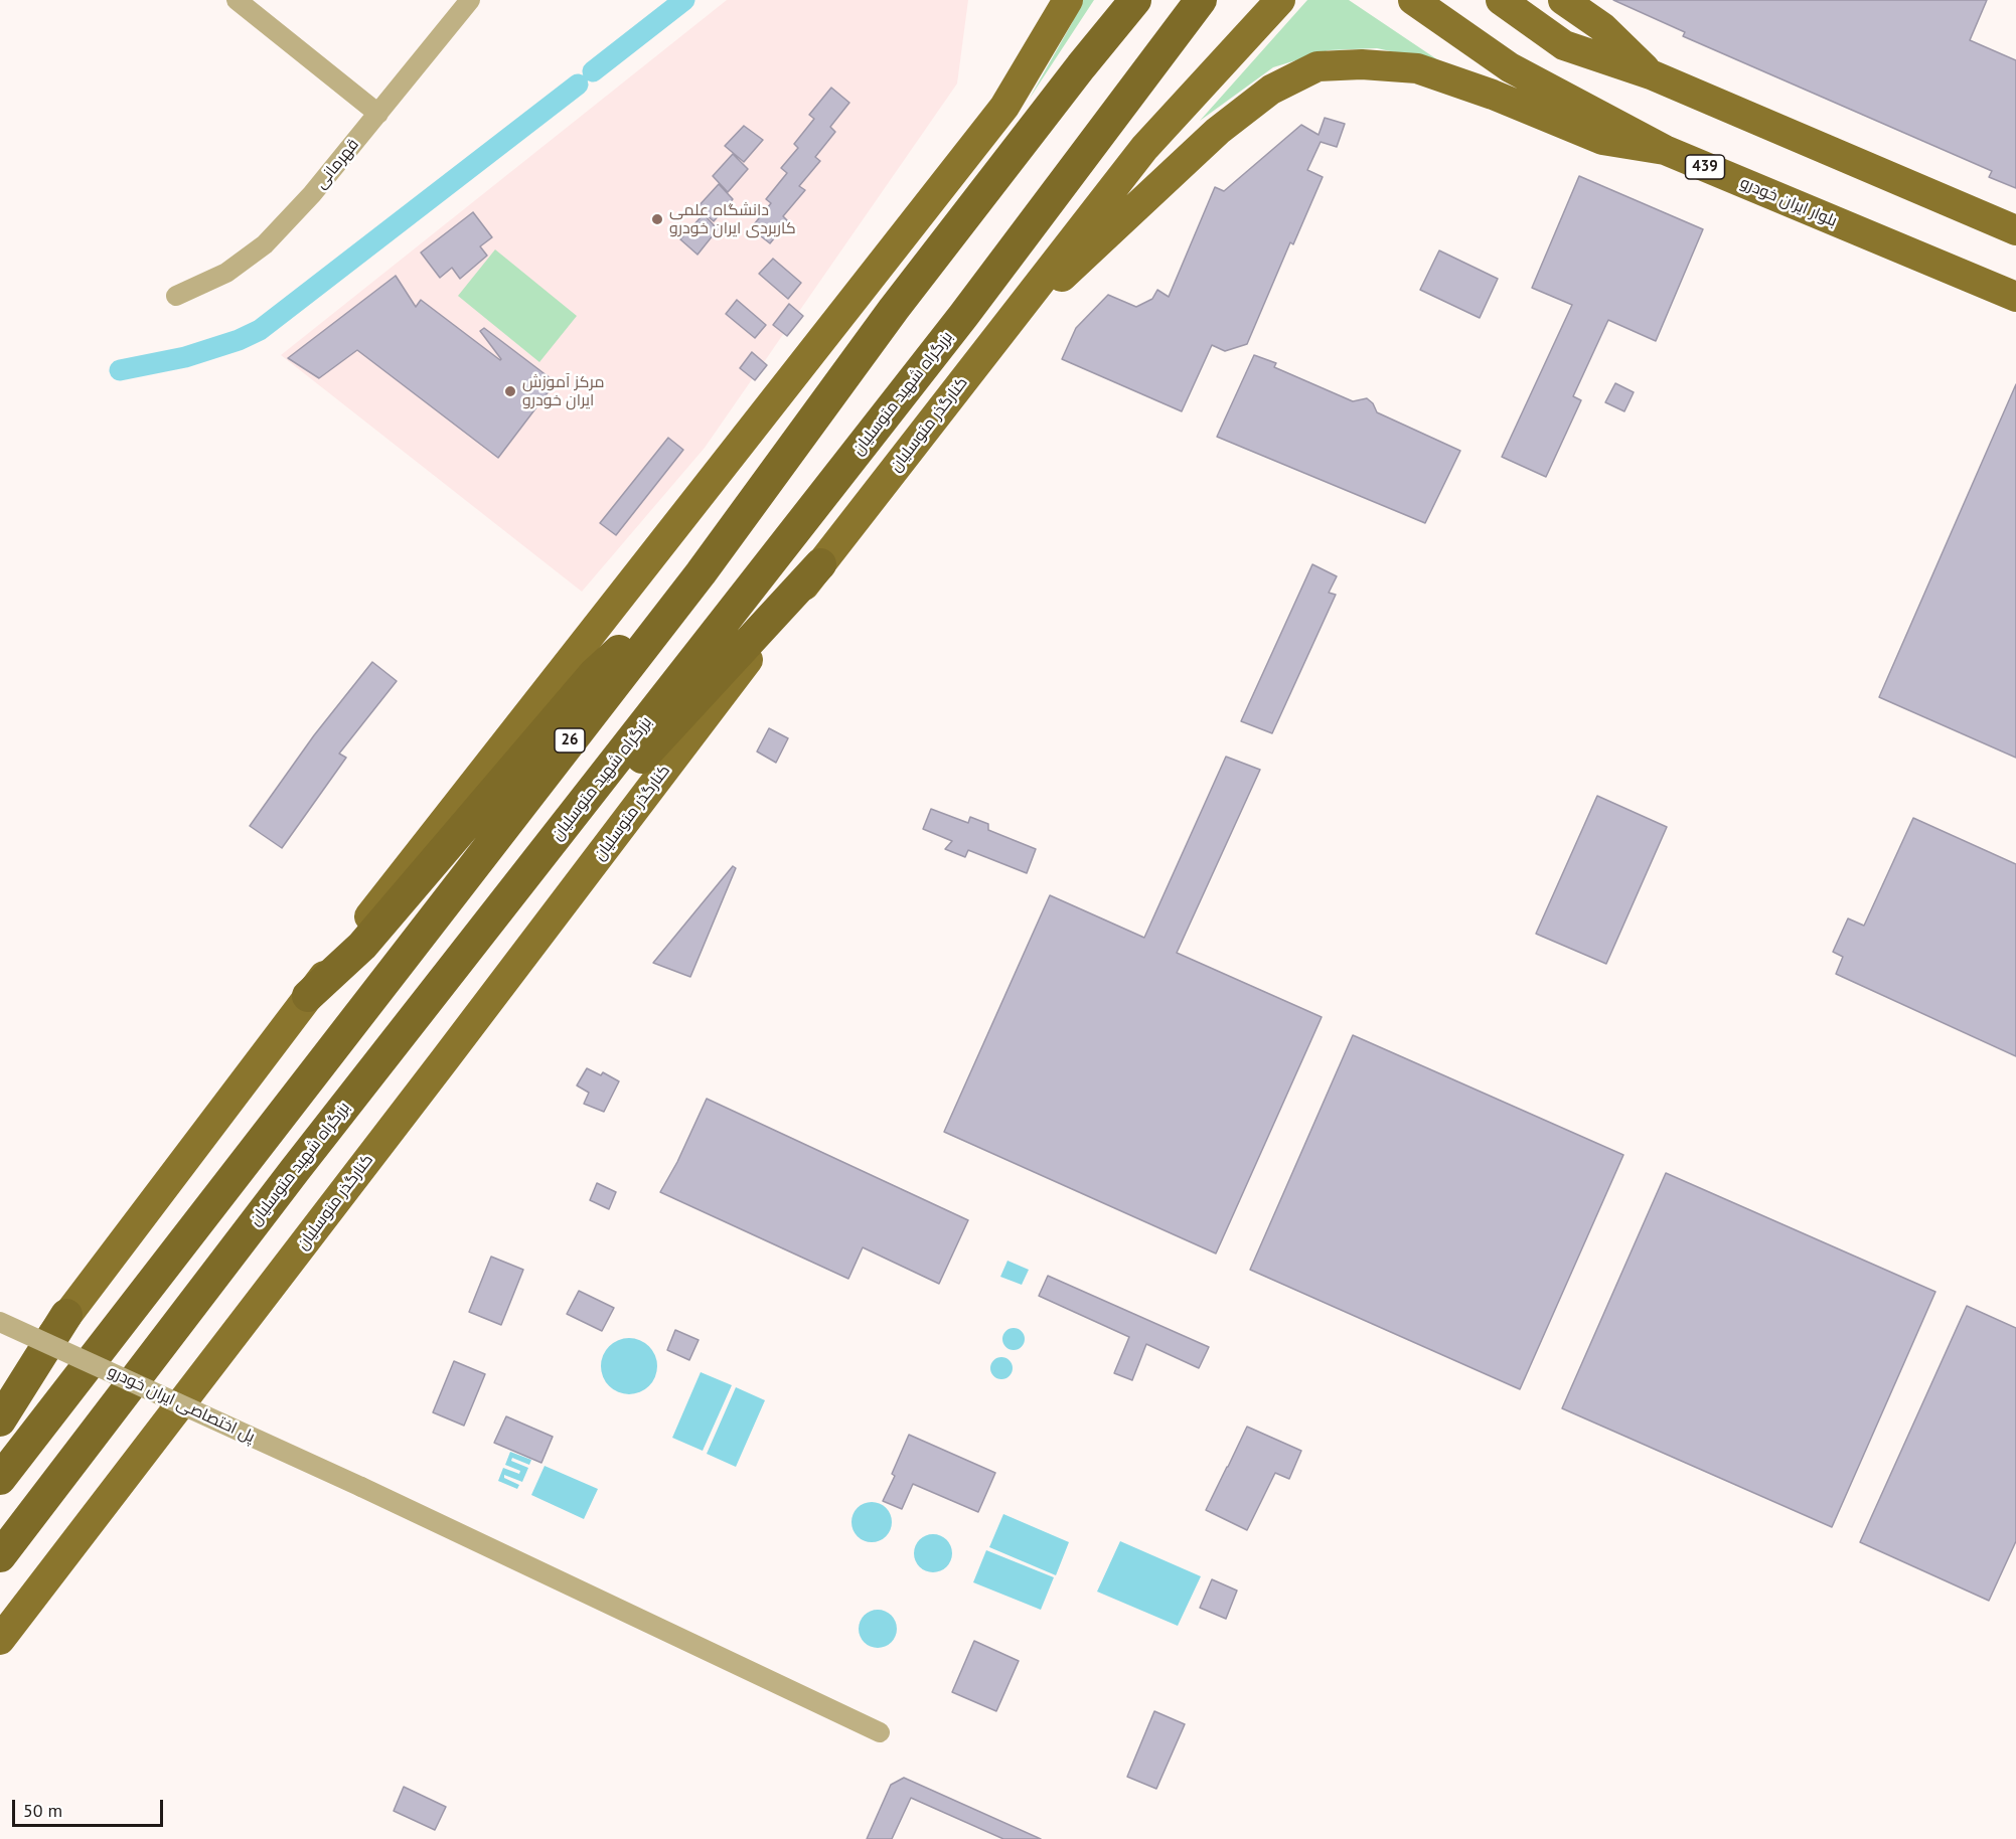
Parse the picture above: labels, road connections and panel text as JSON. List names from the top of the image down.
{
  "streets": {
    "highway": ["بزرگراه شهید متوسلیان", "26"],
    "main road": ["439", "بلوار ایران خودرو", "کنارگذر متوسلیان"],
    "street": ["قهرمانی", "پل اختصاصی ایران خودرو"]
  },
  "places": ["دانشگاه علمی کاربردی ایران خودرو", "مرکز آموزش ایران خودرو"],
  "scale_bar": "50 m"
}
